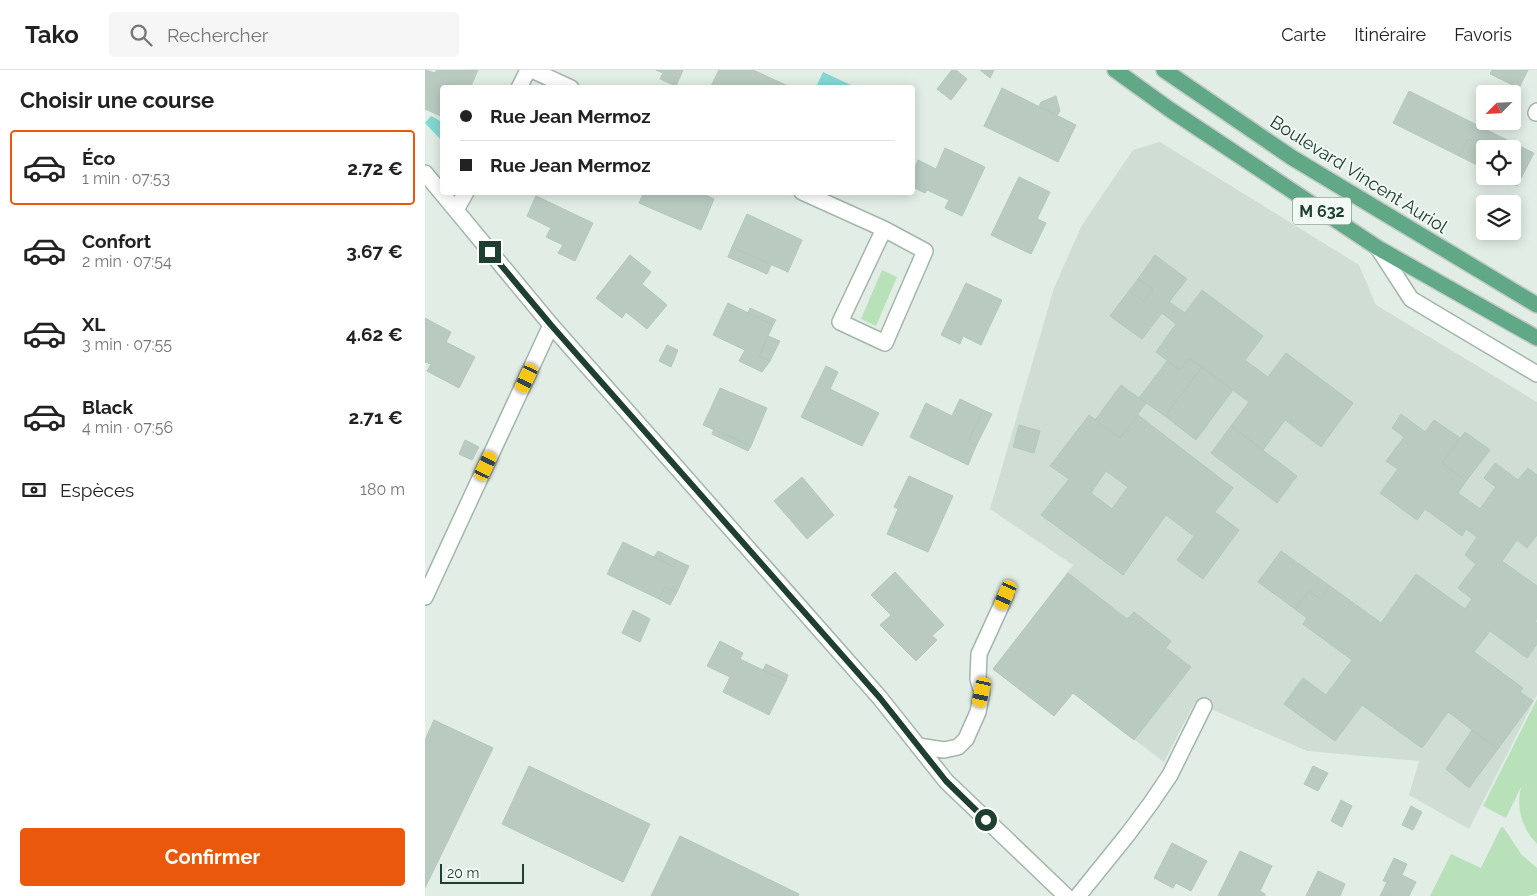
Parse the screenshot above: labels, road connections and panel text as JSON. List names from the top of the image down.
{
  "streets": {
    "main road": ["Boulevard Vincent Auriol", "M 632"]
  },
  "scale_bar": "20 m",
  "north": "bottom left",
  "page": {
    "header": "Tako",
    "search": "Rechercher",
    "nav": ["Carte", "Itinéraire", "Favoris"],
    "heading": "Choisir une course",
    "banner": ["Rue Jean Mermoz", "Rue Jean Mermoz"],
    "list": [
      {
        "name": "Éco",
        "note": "1 min · 07:53",
        "value": "2.72 €"
      },
      {
        "name": "Confort",
        "note": "2 min · 07:54",
        "value": "3.67 €"
      },
      {
        "name": "XL",
        "note": "3 min · 07:55",
        "value": "4.62 €"
      },
      {
        "name": "Black",
        "note": "4 min · 07:56",
        "value": "2.71 €"
      }
    ],
    "pay": ["Espèces", "180 m"],
    "buttons": "Confirmer",
    "scale": "20 m"
  }
}
